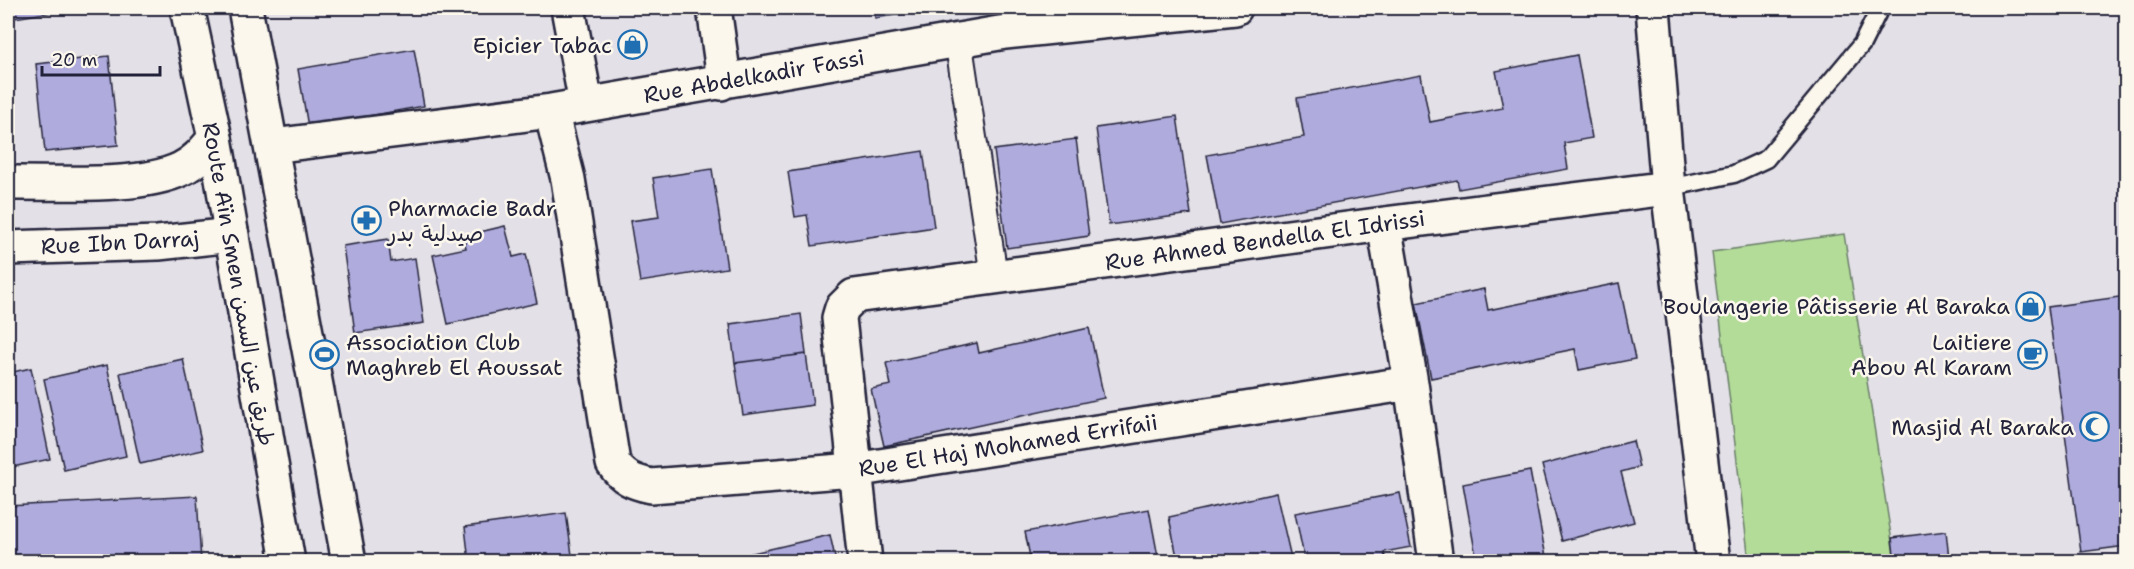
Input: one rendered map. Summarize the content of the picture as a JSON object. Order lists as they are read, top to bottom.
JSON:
{
  "streets": {
    "street": [
      "Rue Abdelkadir Fassi",
      "Rue Ahmed Bendella El Idrissi",
      "Rue Ibn Darraj",
      "Route Aïn Smen طريق عين السمن",
      "Rue El Haj Mohamed Errifaii"
    ]
  },
  "crossings": [
    ["Rue Abdelkadir Fassi", "Rue El Haj Mohamed Errifaii"],
    ["Rue Ahmed Bendella El Idrissi", "Rue El Haj Mohamed Errifaii"],
    ["Rue Ibn Darraj", "Route Aïn Smen طريق عين السمن"]
  ],
  "places": {
    "shop": ["Epicier Tabac", "Boulangerie Pâtisserie Al Baraka"],
    "pharmacy": ["Pharmacie Badr صيدلية بدر"],
    "sports": ["Association Club Maghreb El Aoussat"],
    "cafe": ["Laitiere Abou Al Karam"],
    "mosque": ["Masjid Al Baraka"]
  },
  "scale_bar": "20 m"
}
